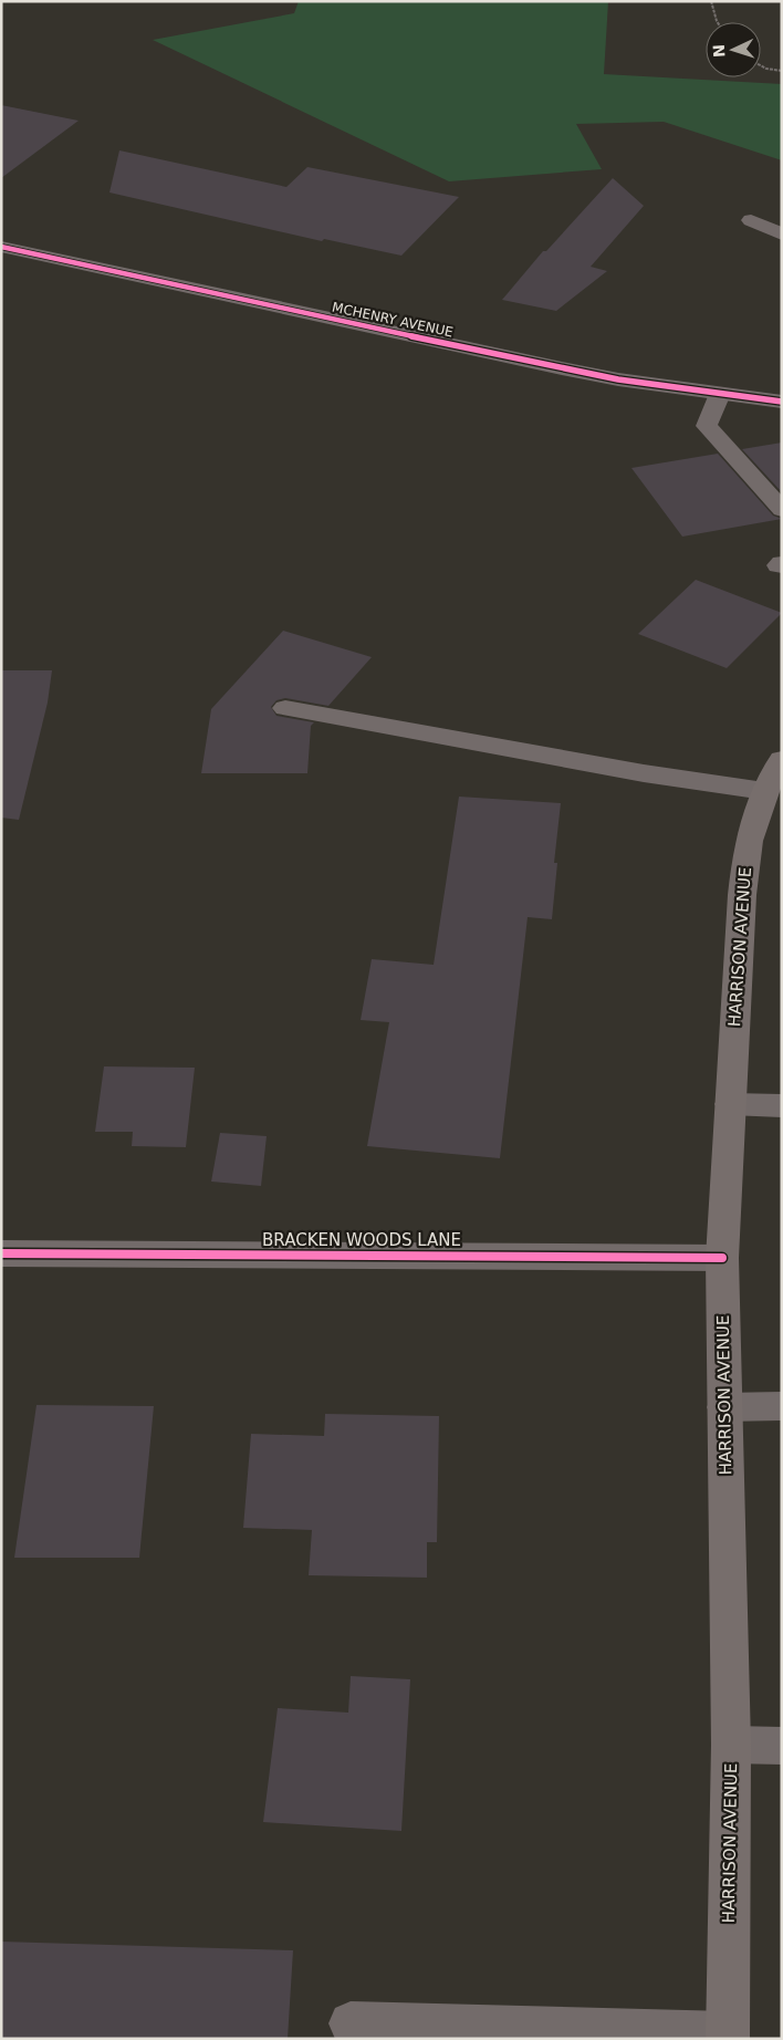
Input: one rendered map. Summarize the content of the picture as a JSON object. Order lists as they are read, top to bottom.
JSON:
{
  "streets": {
    "main road": ["HARRISON AVENUE"],
    "street": ["MCHENRY AVENUE", "BRACKEN WOODS LANE"]
  },
  "crossings": [
    ["HARRISON AVENUE", "BRACKEN WOODS LANE"]
  ],
  "north": "left"
}
